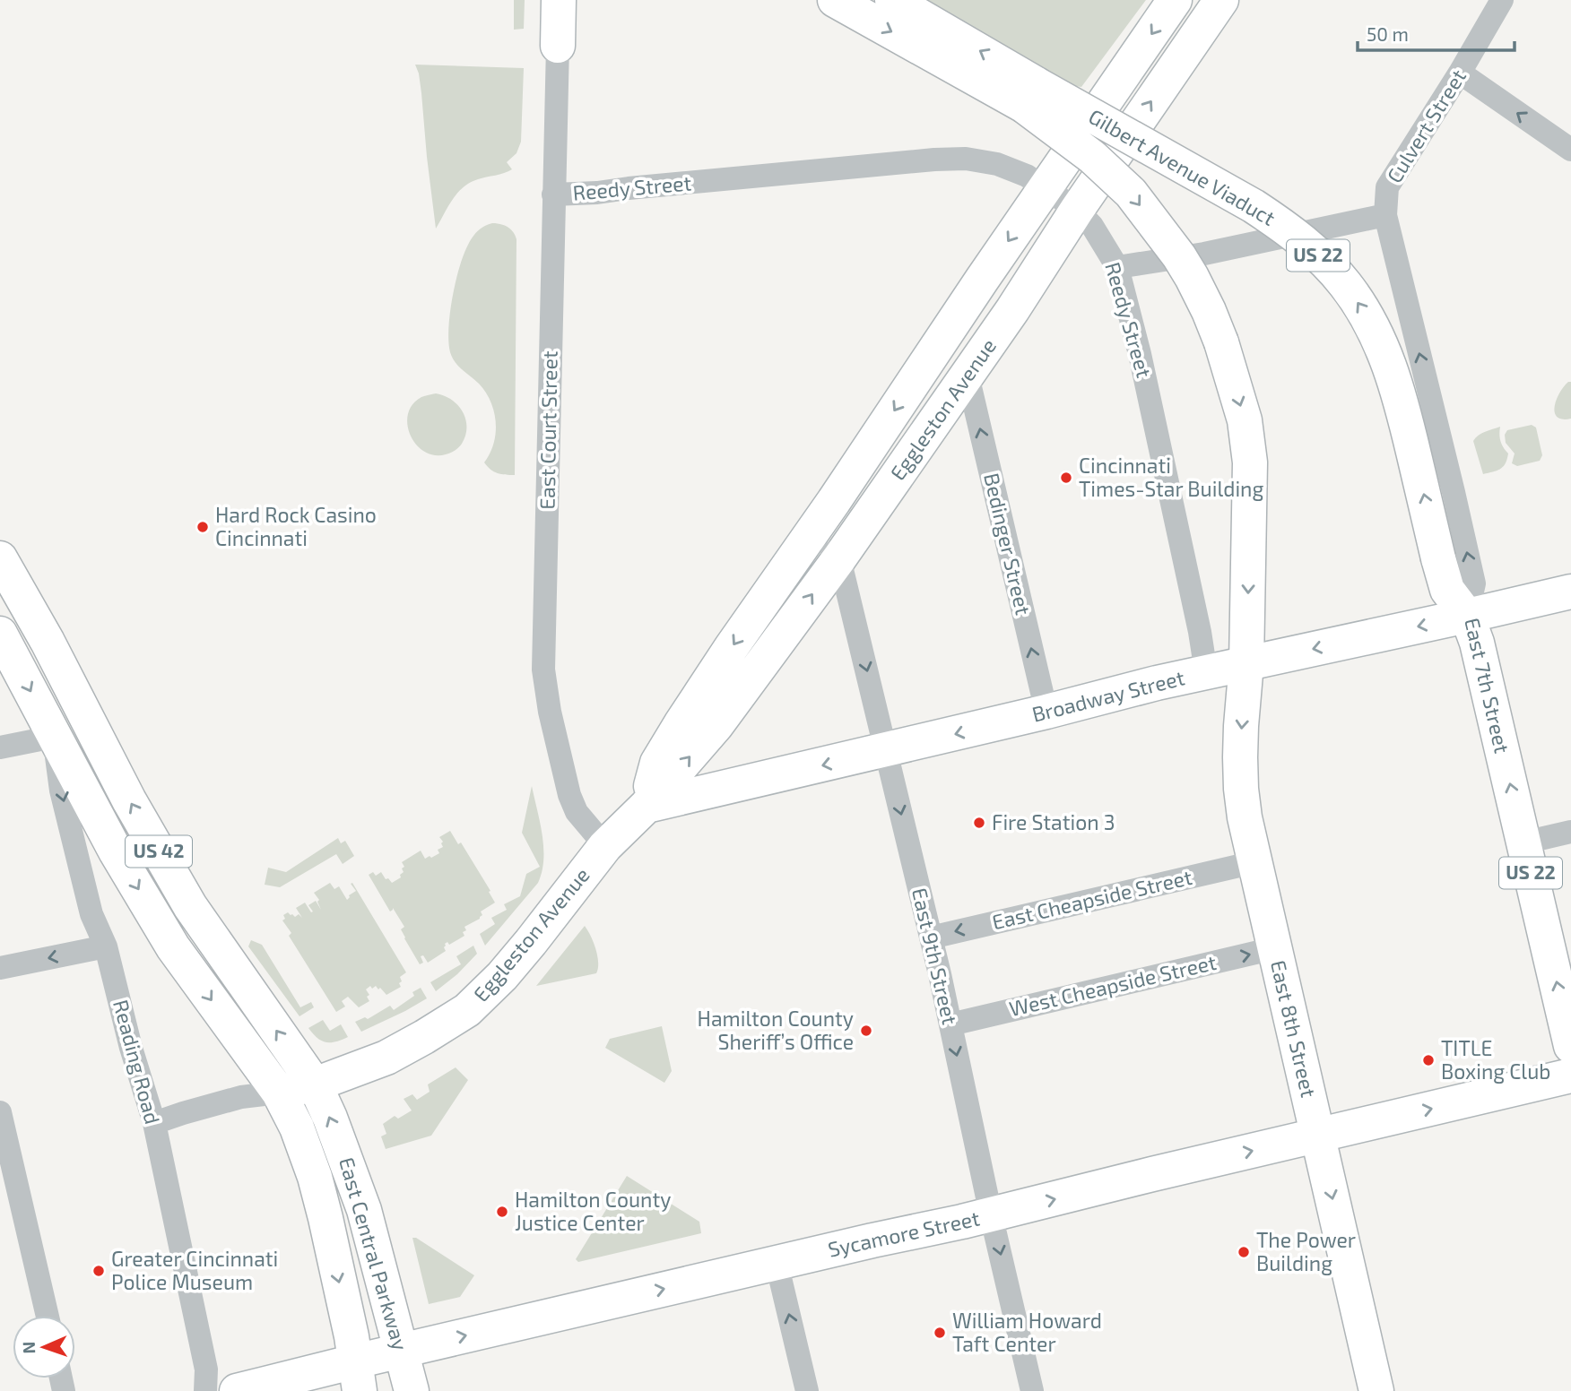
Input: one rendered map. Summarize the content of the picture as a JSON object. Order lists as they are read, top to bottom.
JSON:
{
  "streets": {
    "main road": [
      "Gilbert Avenue Viaduct",
      "US 22",
      "Eggleston Avenue",
      "East Court Street",
      "East 7th Street",
      "Broadway Street",
      "US 42",
      "East 8th Street",
      "Reading Road",
      "Sycamore Street",
      "East Central Parkway"
    ],
    "street": [
      "Culvert Street",
      "Reedy Street",
      "Bedinger Street",
      "East Cheapside Street",
      "East 9th Street",
      "West Cheapside Street"
    ]
  },
  "crossings": [
    ["Culvert Street", "East 7th Street"],
    ["Gilbert Avenue Viaduct", "East 7th Street"],
    ["Gilbert Avenue Viaduct", "Broadway Street"],
    ["Gilbert Avenue Viaduct", "East 8th Street"],
    ["Reedy Street", "Eggleston Avenue"],
    ["Reedy Street", "East Court Street"],
    ["Reedy Street", "Broadway Street"],
    ["Eggleston Avenue", "East Court Street"],
    ["Eggleston Avenue", "Bedinger Street"],
    ["Eggleston Avenue", "Broadway Street"],
    ["Eggleston Avenue", "US 42"],
    ["Eggleston Avenue", "East 9th Street"],
    ["Eggleston Avenue", "Reading Road"],
    ["Eggleston Avenue", "East Central Parkway"],
    ["Bedinger Street", "Broadway Street"],
    ["East 7th Street", "Broadway Street"],
    ["Broadway Street", "East 9th Street"],
    ["Broadway Street", "East 8th Street"],
    ["US 42", "East Central Parkway"],
    ["East Cheapside Street", "East 9th Street"],
    ["East Cheapside Street", "East 8th Street"],
    ["East 9th Street", "West Cheapside Street"],
    ["East 9th Street", "Sycamore Street"],
    ["West Cheapside Street", "East 8th Street"],
    ["East 8th Street", "Sycamore Street"],
    ["Reading Road", "East Central Parkway"],
    ["Sycamore Street", "East Central Parkway"]
  ],
  "one_way": [
    "Bedinger Street",
    "East 7th Street",
    "Broadway Street",
    "East Cheapside Street",
    "East 9th Street",
    "West Cheapside Street",
    "East 8th Street",
    "Sycamore Street"
  ],
  "places": [
    "Cincinnati Times-Star Building",
    "Hard Rock Casino Cincinnati",
    "Fire Station 3",
    "Hamilton County Sheriff’s Office",
    "TITLE Boxing Club",
    "Hamilton County Justice Center",
    "The Power Building",
    "Greater Cincinnati Police Museum",
    "William Howard Taft Center"
  ],
  "scale_bar": "50 m",
  "north": "left"
}
